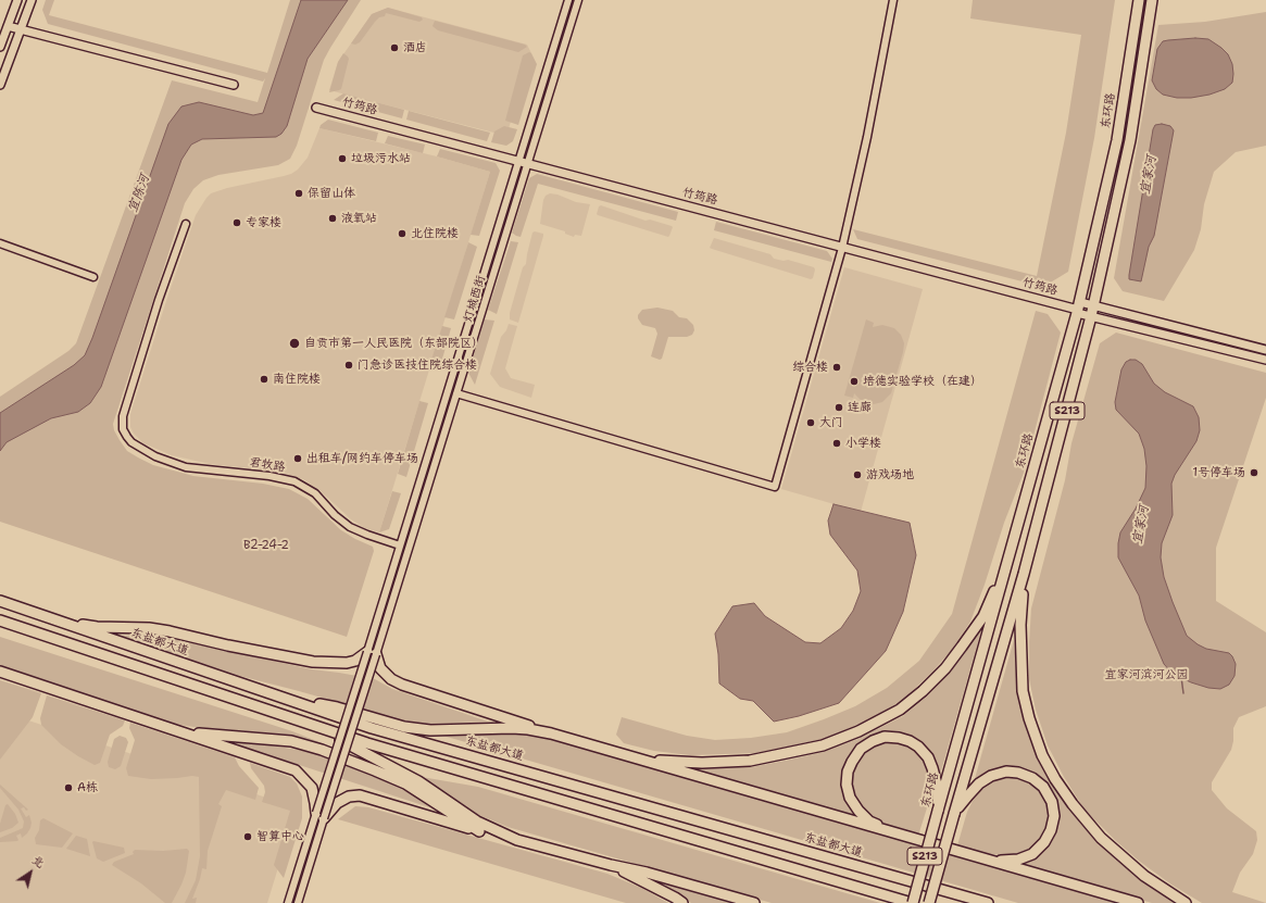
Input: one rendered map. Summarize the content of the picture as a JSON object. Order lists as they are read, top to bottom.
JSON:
{
  "streets": {
    "highway": ["东环路", "S213", "东盐都大道"],
    "main road": ["竹筠路"],
    "street": ["灯城西街", "君牧路"]
  },
  "crossings": [
    ["竹筠路", "东环路"],
    ["竹筠路", "灯城西街"],
    ["竹筠路", "S213"],
    ["灯城西街", "君牧路"]
  ],
  "water": ["宜家河", "宜陈河"],
  "parks": ["B2-24-2", "宜家河滨河公园"],
  "places": [
    "酒店",
    "垃圾污水站",
    "保留山体",
    "液氧站",
    "专家楼",
    "北住院楼",
    "自贡市第一人民医院（东部院区）",
    "门急诊医技住院综合楼",
    "综合楼",
    "南住院楼",
    "培德实验学校（在建）",
    "连廊",
    "大门",
    "小学楼",
    "出租车/网约车停车场",
    "1号停车场",
    "游戏场地",
    "A栋",
    "智算中心"
  ],
  "north": "top right"
}
